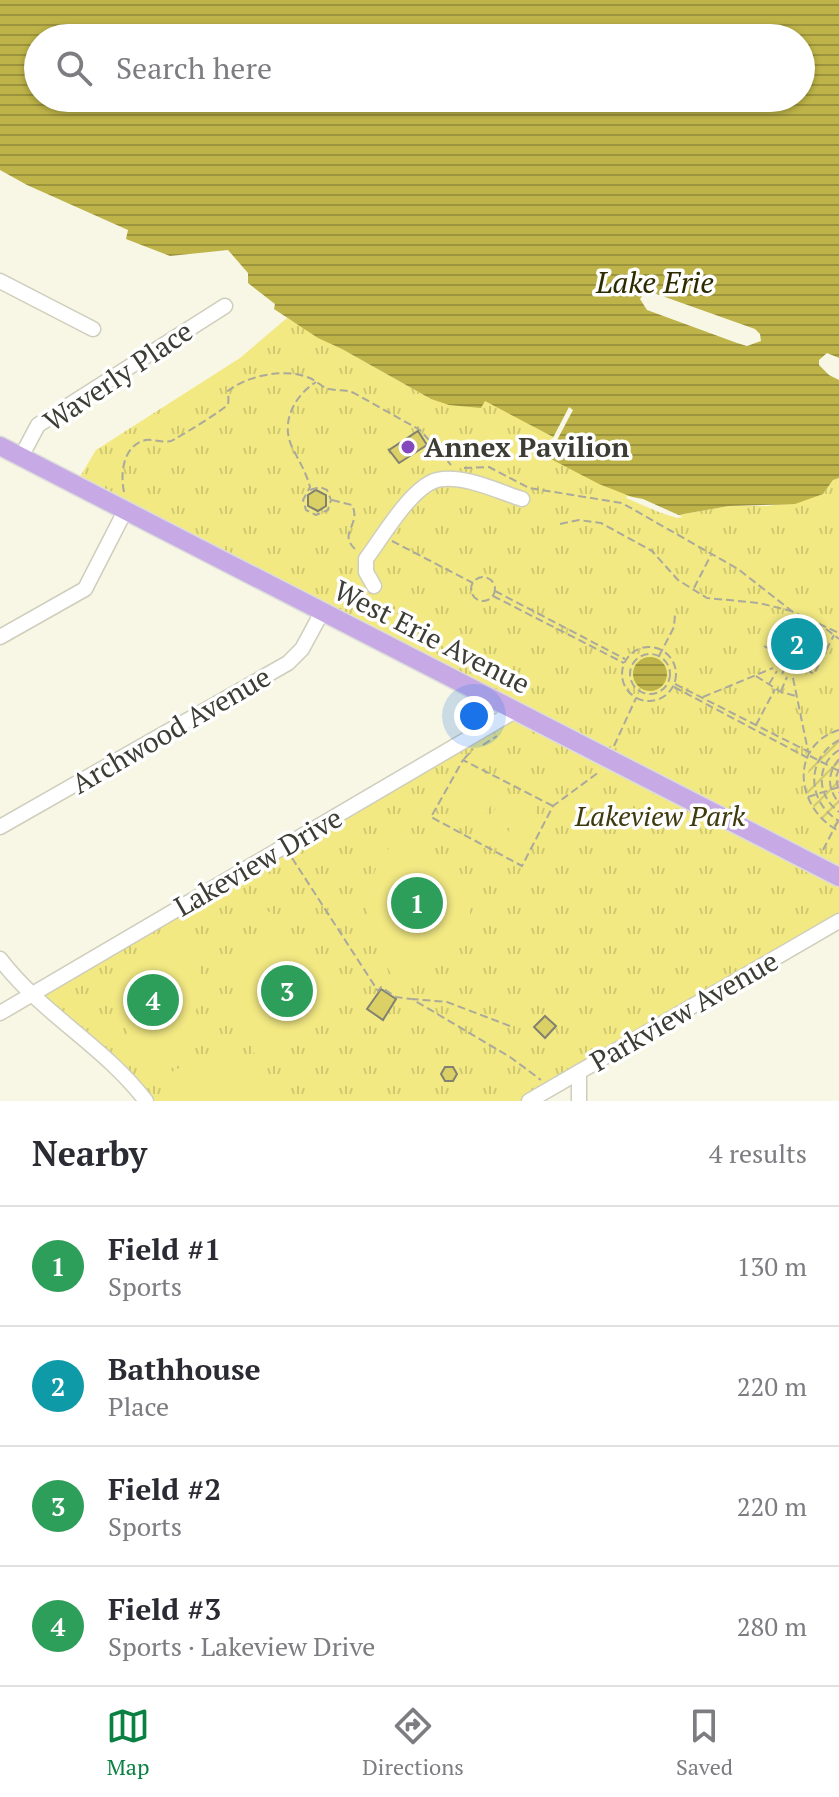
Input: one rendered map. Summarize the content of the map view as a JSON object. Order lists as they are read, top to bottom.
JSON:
{
  "streets": {
    "main road": ["West Erie Avenue"],
    "street": [
      "Waverly Place",
      "Archwood Avenue",
      "Lakeview Drive",
      "Parkview Avenue"
    ]
  },
  "crossings": [
    ["Waverly Place", "West Erie Avenue"],
    ["West Erie Avenue", "Archwood Avenue"],
    ["West Erie Avenue", "Lakeview Drive"]
  ],
  "water": ["Lake Erie"],
  "parks": ["Lakeview Park"],
  "places": ["Annex Pavilion"],
  "page": {
    "search": "Search here",
    "pins": [
      "2",
      "1",
      "3",
      "4"
    ],
    "heading": ["Nearby", "4 results"],
    "list": [
      {
        "mark": "1",
        "name": "Field #1",
        "note": "Sports",
        "value": "130 m"
      },
      {
        "mark": "2",
        "name": "Bathhouse",
        "note": "Place",
        "value": "220 m"
      },
      {
        "mark": "3",
        "name": "Field #2",
        "note": "Sports",
        "value": "220 m"
      },
      {
        "mark": "4",
        "name": "Field #3",
        "note": "Sports · Lakeview Drive",
        "value": "280 m"
      }
    ],
    "nav": ["Map", "Directions", "Saved"]
  }
}
